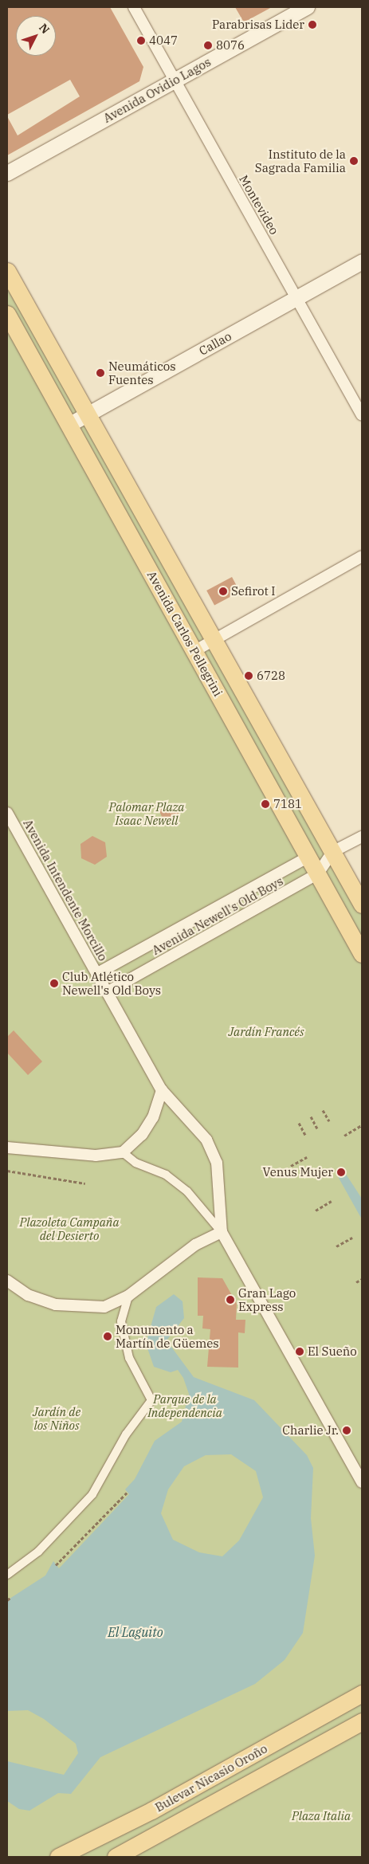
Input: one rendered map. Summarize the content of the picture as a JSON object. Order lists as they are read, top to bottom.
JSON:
{
  "streets": {
    "main road": [
      "Avenida Ovidio Lagos",
      "Callao",
      "Avenida Carlos Pellegrini",
      "Bulevar Nicasio Oroño"
    ],
    "street": ["Montevideo", "Avenida Intendente Morcillo", "Avenida Newell's Old Boys"]
  },
  "crossings": [
    ["Avenida Ovidio Lagos", "Montevideo"],
    ["Montevideo", "Callao"],
    ["Callao", "Avenida Carlos Pellegrini"],
    ["Avenida Carlos Pellegrini", "Avenida Newell's Old Boys"],
    ["Avenida Intendente Morcillo", "Avenida Newell's Old Boys"]
  ],
  "water": ["El Laguito"],
  "parks": [
    "Palomar Plaza Isaac Newell",
    "Jardín Francés",
    "Plazoleta Campaña del Desierto",
    "Parque de la Independencia",
    "Jardín de los Niños",
    "Plaza Italia"
  ],
  "places": [
    "Parabrisas Lider",
    "4047",
    "8076",
    "Instituto de la Sagrada Familia",
    "Neumáticos Fuentes",
    "Sefirot I",
    "6728",
    "7181",
    "Club Atlético Newell's Old Boys",
    "Venus Mujer",
    "Gran Lago Express",
    "Monumento a Martín de Güemes",
    "El Sueño",
    "Charlie Jr."
  ],
  "north": "top right"
}
